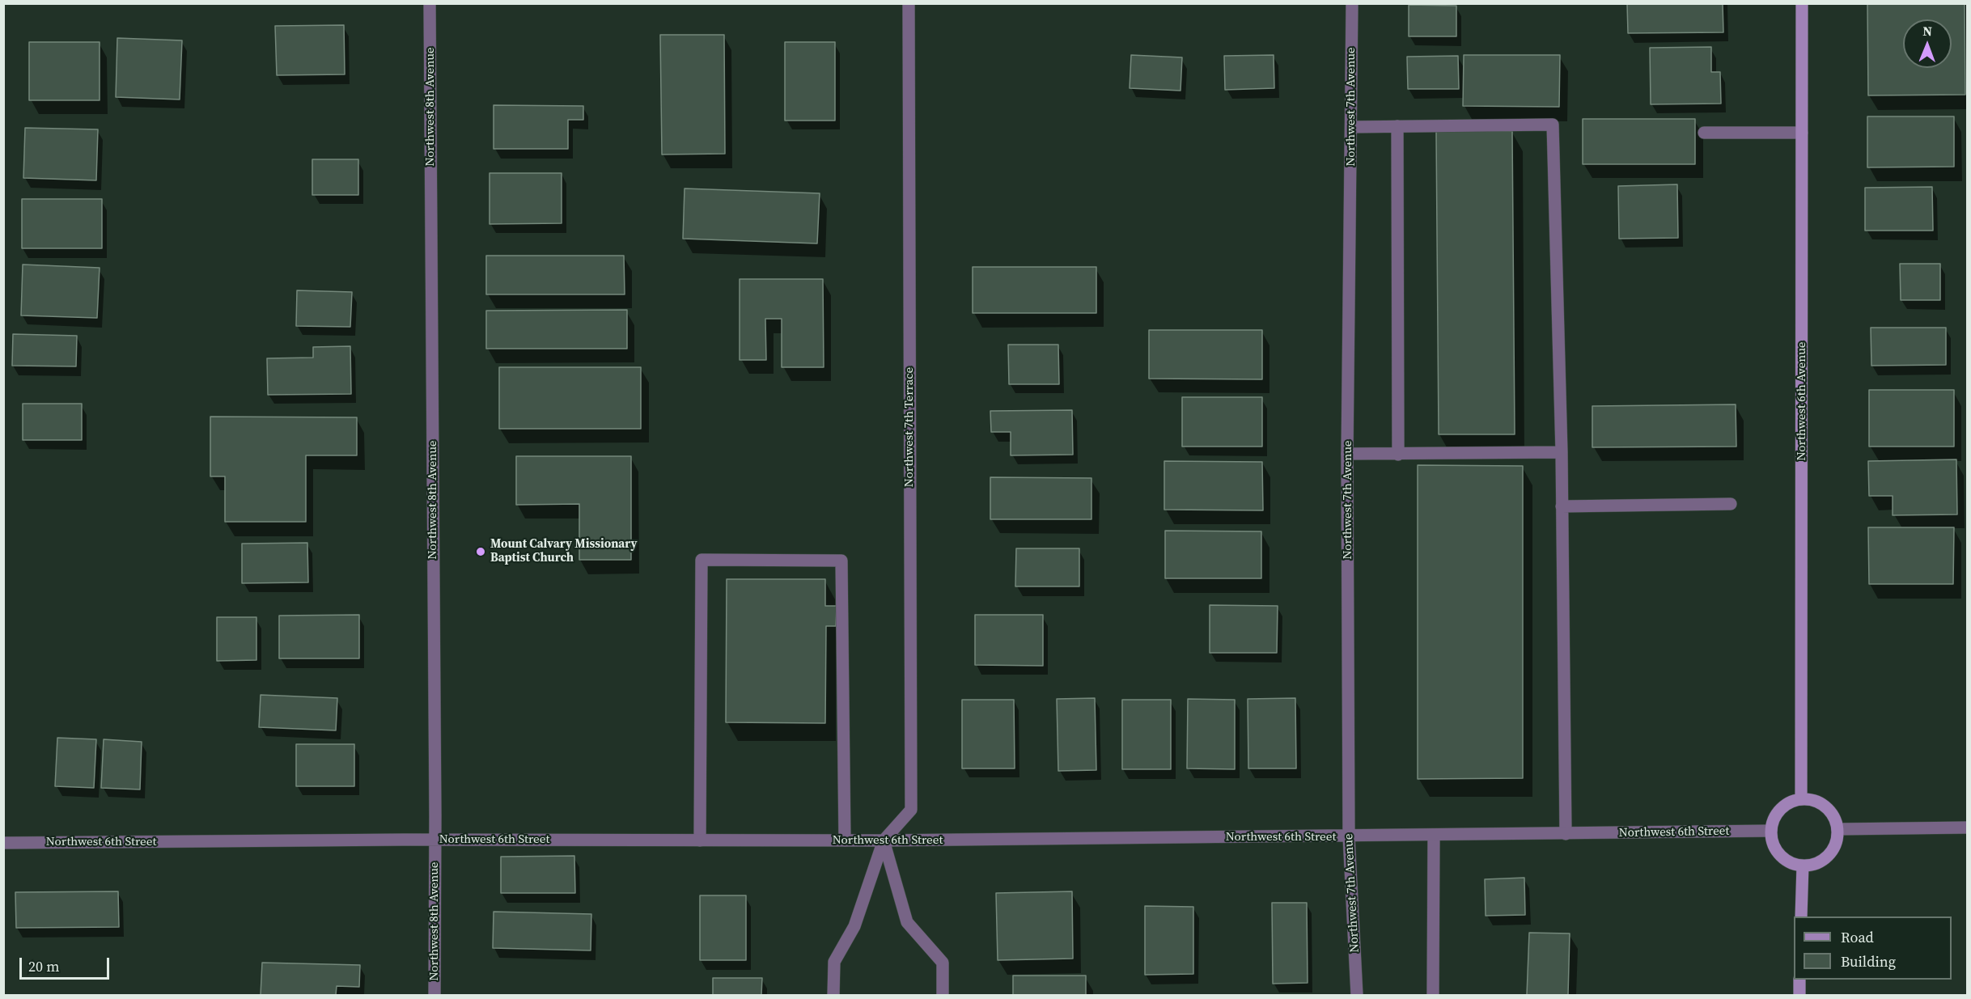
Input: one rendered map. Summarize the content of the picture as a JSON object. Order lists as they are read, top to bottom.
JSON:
{
  "streets": {
    "street": [
      "Northwest 8th Avenue",
      "Northwest 7th Avenue",
      "Northwest 6th Avenue",
      "Northwest 7th Terrace",
      "Northwest 6th Street"
    ]
  },
  "crossings": [
    ["Northwest 8th Avenue", "Northwest 6th Street"],
    ["Northwest 7th Avenue", "Northwest 6th Street"],
    ["Northwest 6th Avenue", "Northwest 6th Street"],
    ["Northwest 7th Terrace", "Northwest 6th Street"]
  ],
  "places": ["Mount Calvary Missionary Baptist Church"],
  "legend": ["Road", "Building"],
  "scale_bar": "20 m",
  "north": "top"
}
